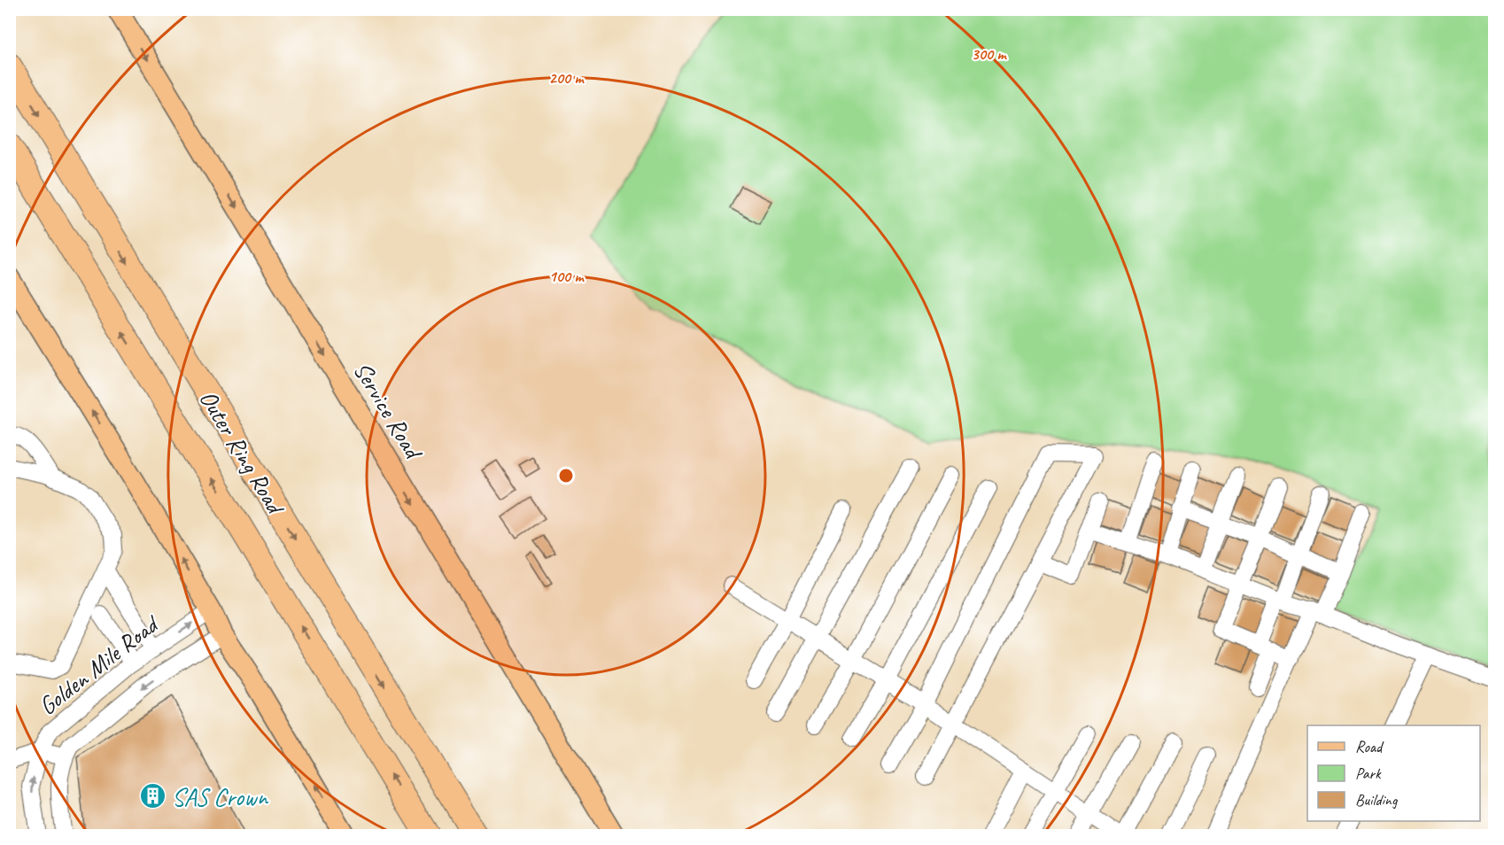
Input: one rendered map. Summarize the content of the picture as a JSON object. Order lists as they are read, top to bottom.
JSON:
{
  "streets": {
    "highway": ["Outer Ring Road"],
    "main road": ["Service Road"],
    "street": ["Golden Mile Road"]
  },
  "one_way": ["Service Road"],
  "places": {
    "building": ["SAS Crown"]
  },
  "legend": ["Road", "Park", "Building"],
  "rings": ["300 m", "200 m", "100 m"]
}
